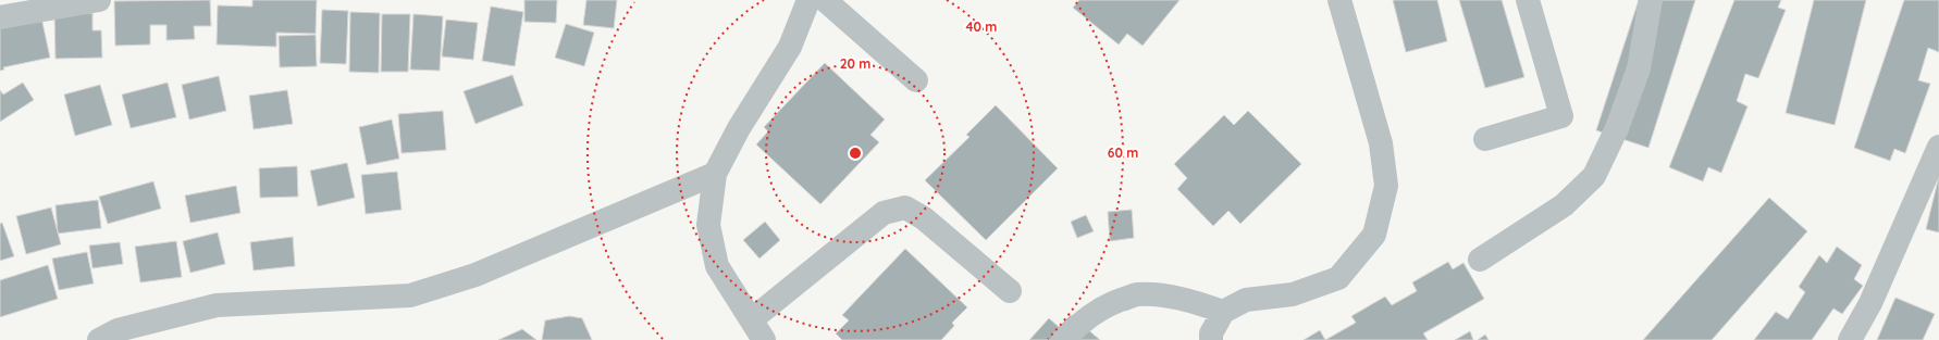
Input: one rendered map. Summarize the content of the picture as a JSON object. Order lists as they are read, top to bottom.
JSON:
{
  "rings": ["40 m", "20 m", "60 m"]
}
